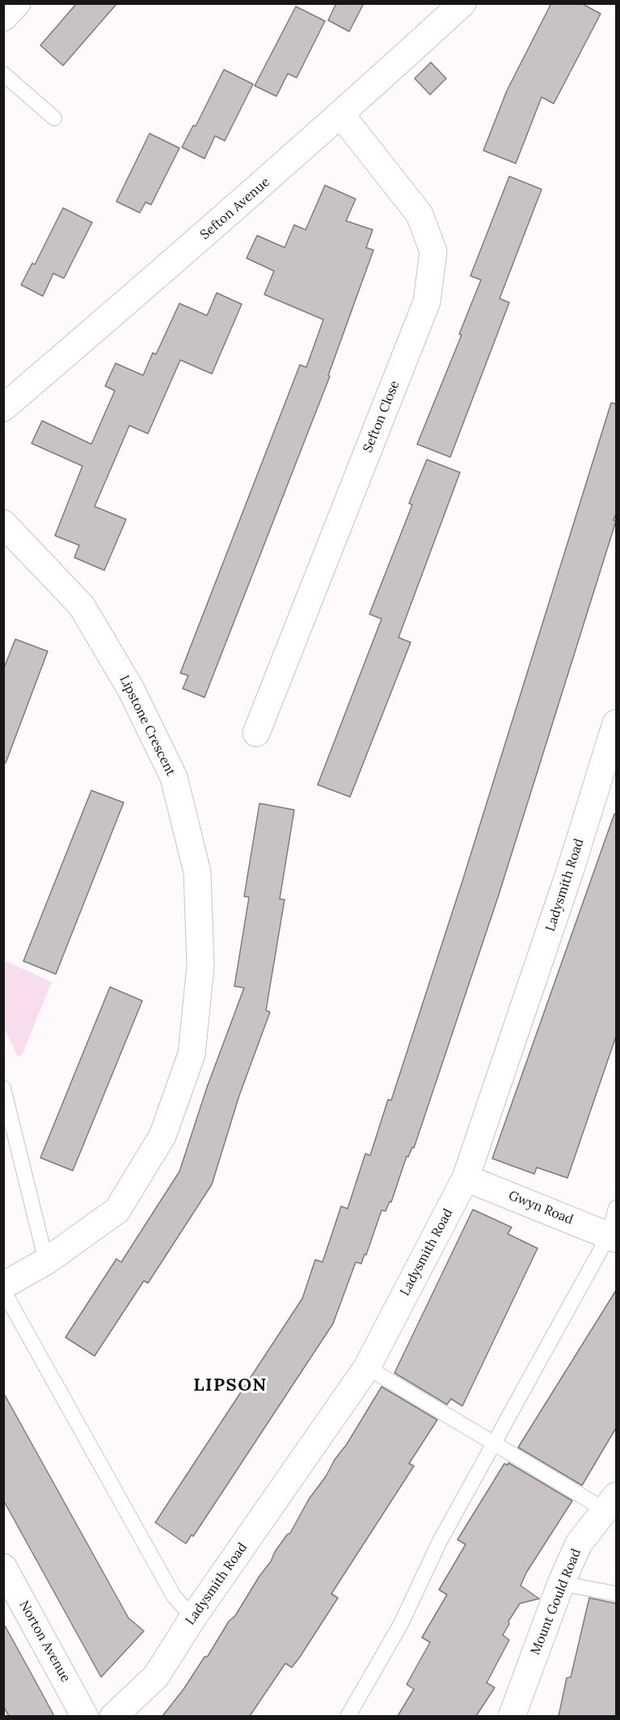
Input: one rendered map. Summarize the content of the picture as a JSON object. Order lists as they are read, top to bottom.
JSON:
{
  "streets": {
    "street": [
      "Sefton Avenue",
      "Sefton Close",
      "Lipstone Crescent",
      "Ladysmith Road",
      "Gwyn Road",
      "Mount Gould Road",
      "Norton Avenue"
    ]
  },
  "crossings": [
    ["Sefton Avenue", "Sefton Close"],
    ["Ladysmith Road", "Gwyn Road"]
  ],
  "districts": ["LIPSON"]
}
